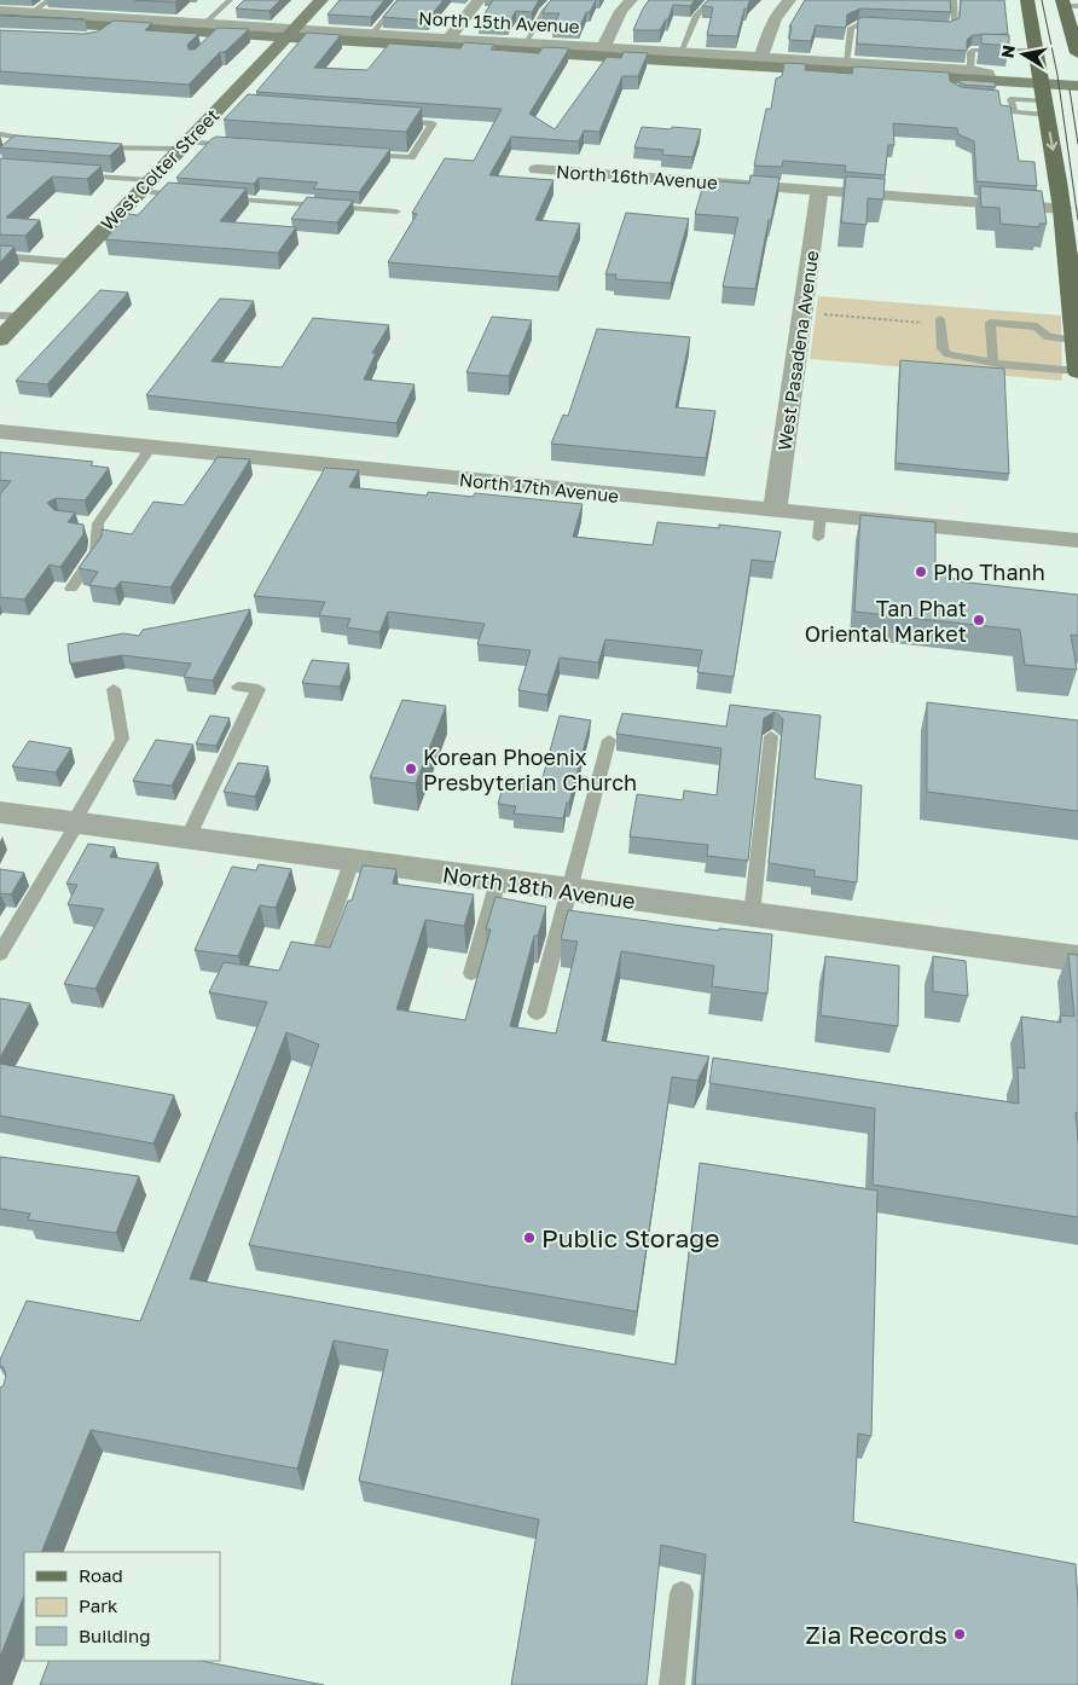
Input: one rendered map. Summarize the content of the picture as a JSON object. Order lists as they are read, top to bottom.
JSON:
{
  "streets": {
    "street": [
      "North 15th Avenue",
      "West Colter Street",
      "North 16th Avenue",
      "West Pasadena Avenue",
      "North 17th Avenue",
      "North 18th Avenue"
    ]
  },
  "crossings": [
    ["North 15th Avenue", "West Colter Street"],
    ["North 16th Avenue", "West Pasadena Avenue"],
    ["West Pasadena Avenue", "North 17th Avenue"]
  ],
  "places": [
    "Pho Thanh",
    "Tan Phat Oriental Market",
    "Korean Phoenix Presbyterian Church",
    "Public Storage",
    "Zia Records"
  ],
  "legend": ["Road", "Park", "Building"],
  "north": "left"
}
